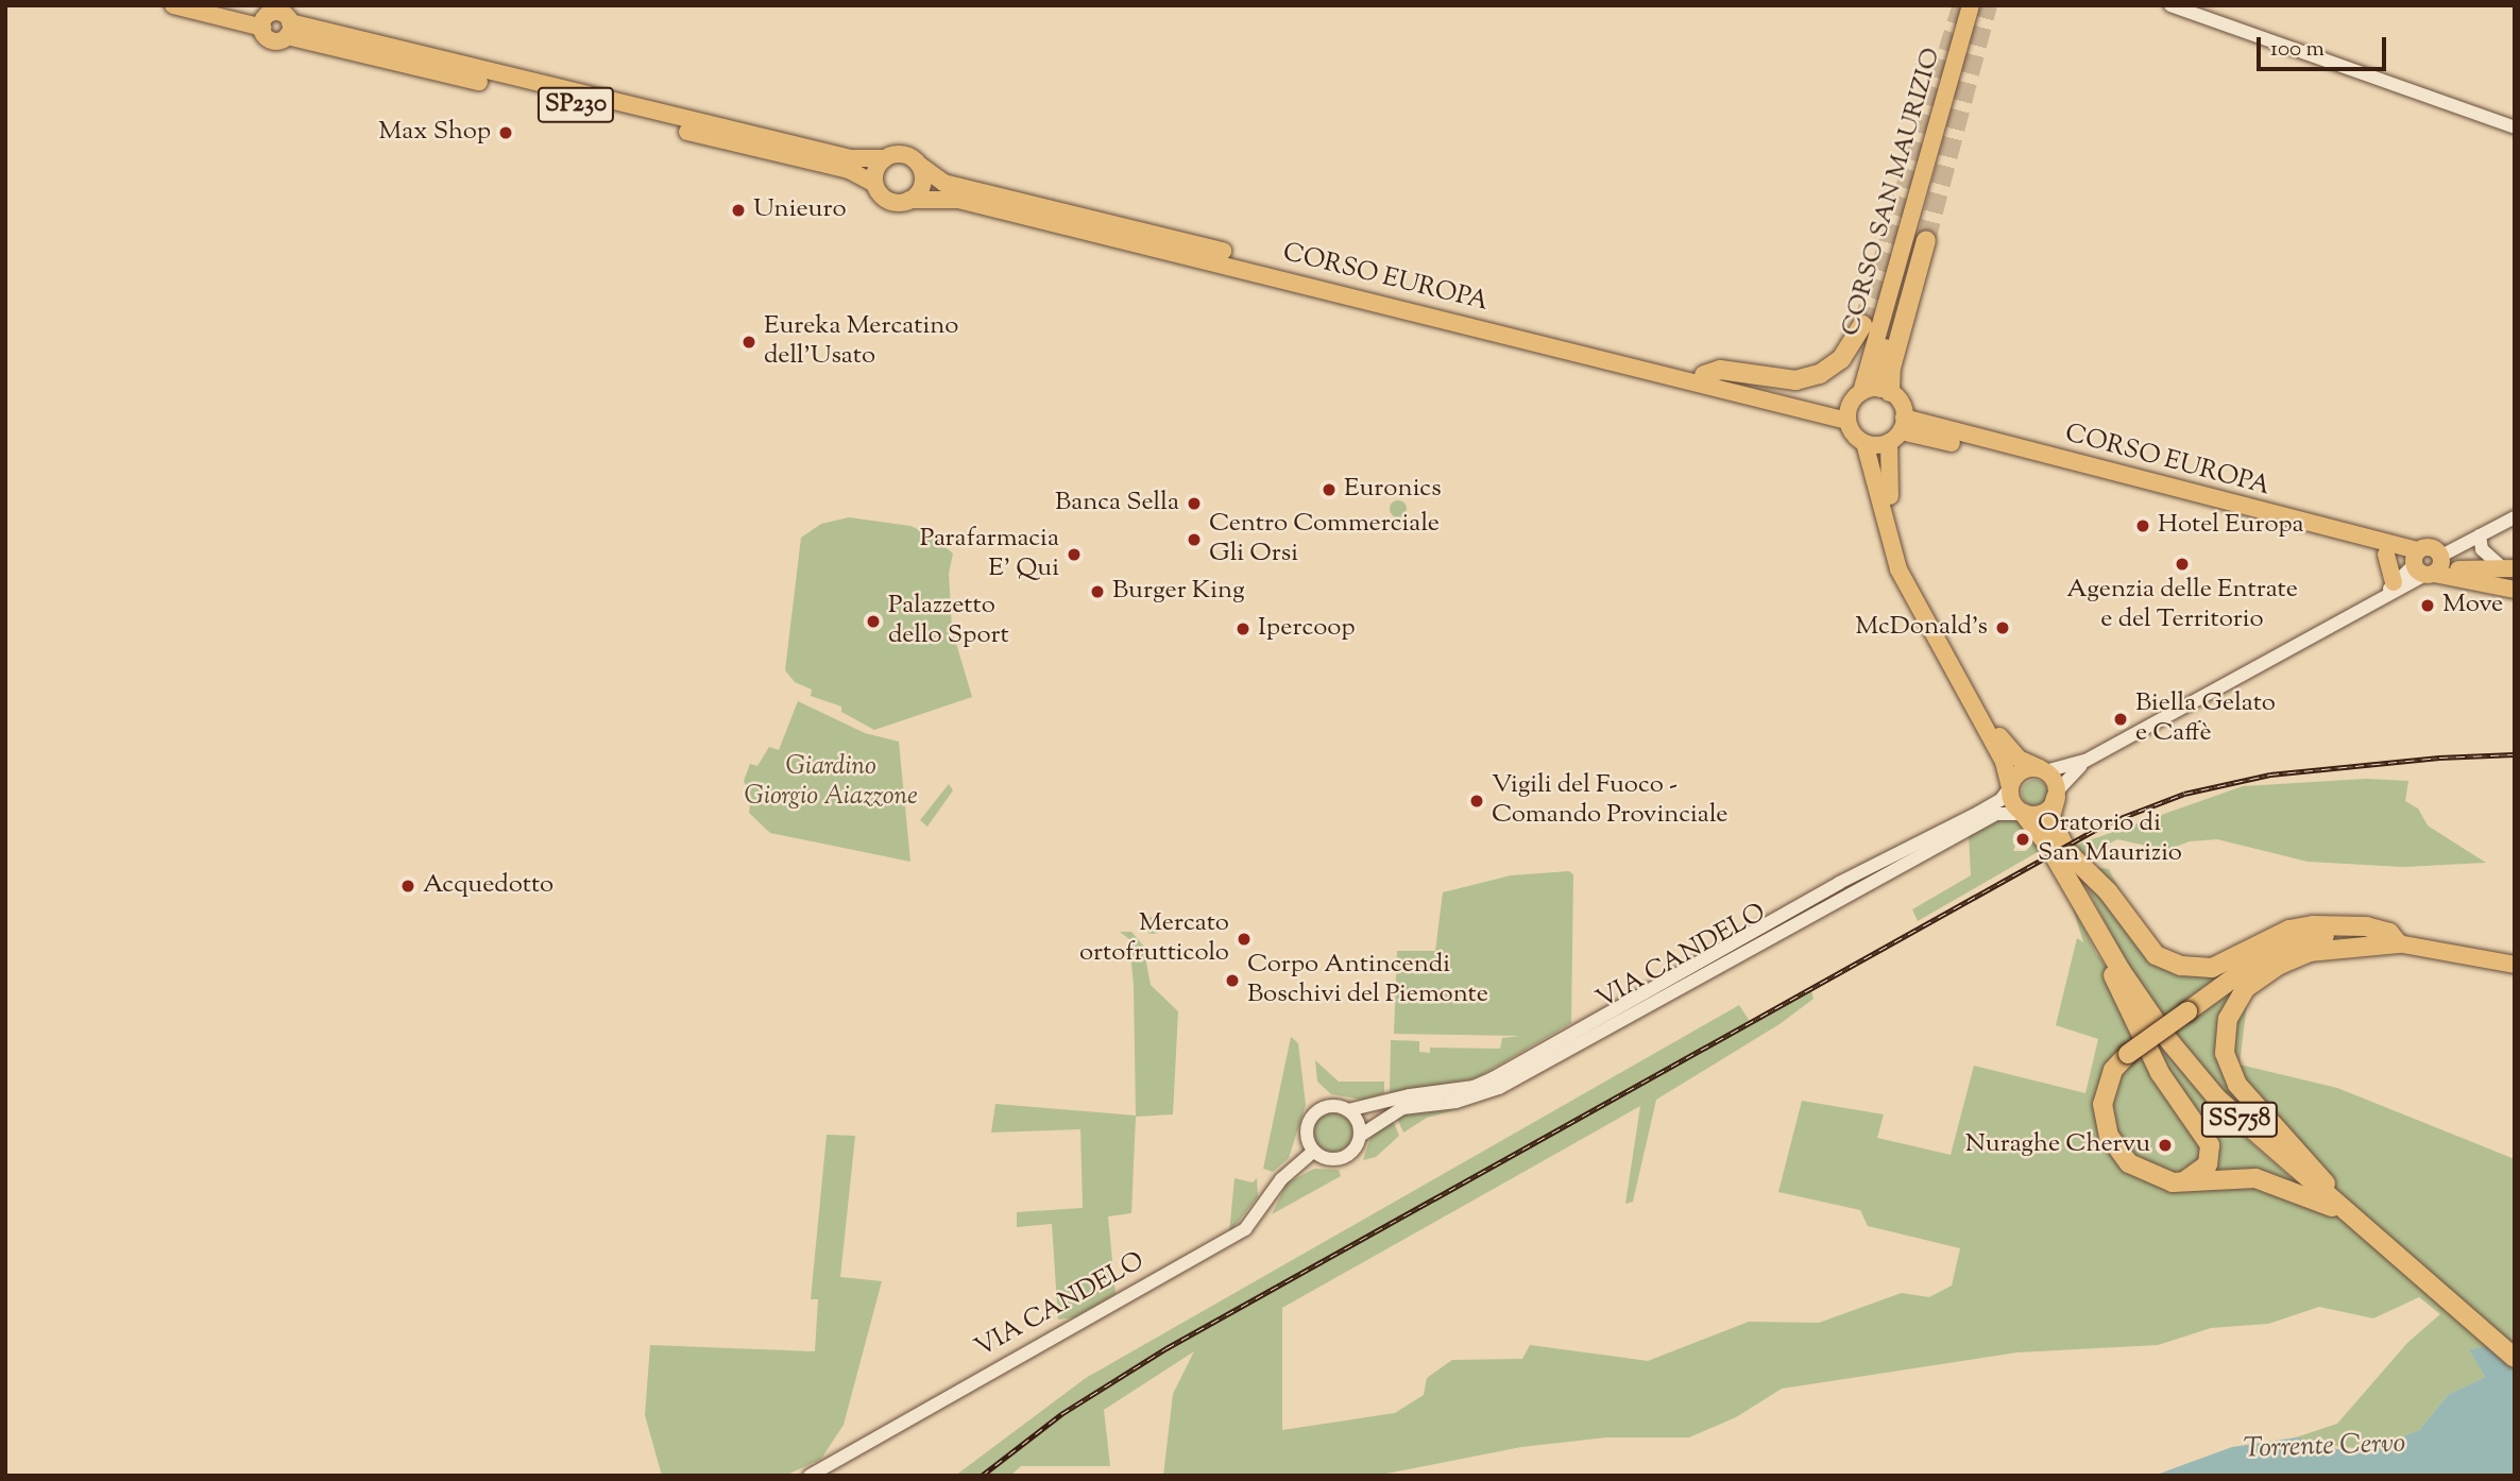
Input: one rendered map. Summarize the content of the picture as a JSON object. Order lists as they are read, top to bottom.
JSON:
{
  "streets": {
    "highway": ["SS758"],
    "main road": ["SP230", "CORSO SAN MAURIZIO", "CORSO EUROPA"],
    "street": ["VIA CANDELO"]
  },
  "crossings": [
    ["SP230", "CORSO EUROPA"],
    ["CORSO SAN MAURIZIO", "CORSO EUROPA"],
    ["VIA CANDELO", "SS758"]
  ],
  "water": ["Torrente Cervo"],
  "parks": ["Giardino Giorgio Aiazzone"],
  "places": [
    "Max Shop",
    "Unieuro",
    "Eureka Mercatino dell'Usato",
    "Euronics",
    "Banca Sella",
    "Hotel Europa",
    "Centro Commerciale Gli Orsi",
    "Parafarmacia E' Qui",
    "Agenzia delle Entrate e del Territorio",
    "Burger King",
    "Move",
    "Palazzetto dello Sport",
    "McDonald's",
    "Ipercoop",
    "Biella Gelato e Caffè",
    "Vigili del Fuoco - Comando Provinciale",
    "Oratorio di San Maurizio",
    "Acquedotto",
    "Mercato ortofrutticolo",
    "Corpo Antincendi Boschivi del Piemonte",
    "Nuraghe Chervu"
  ],
  "scale_bar": "100 m"
}
